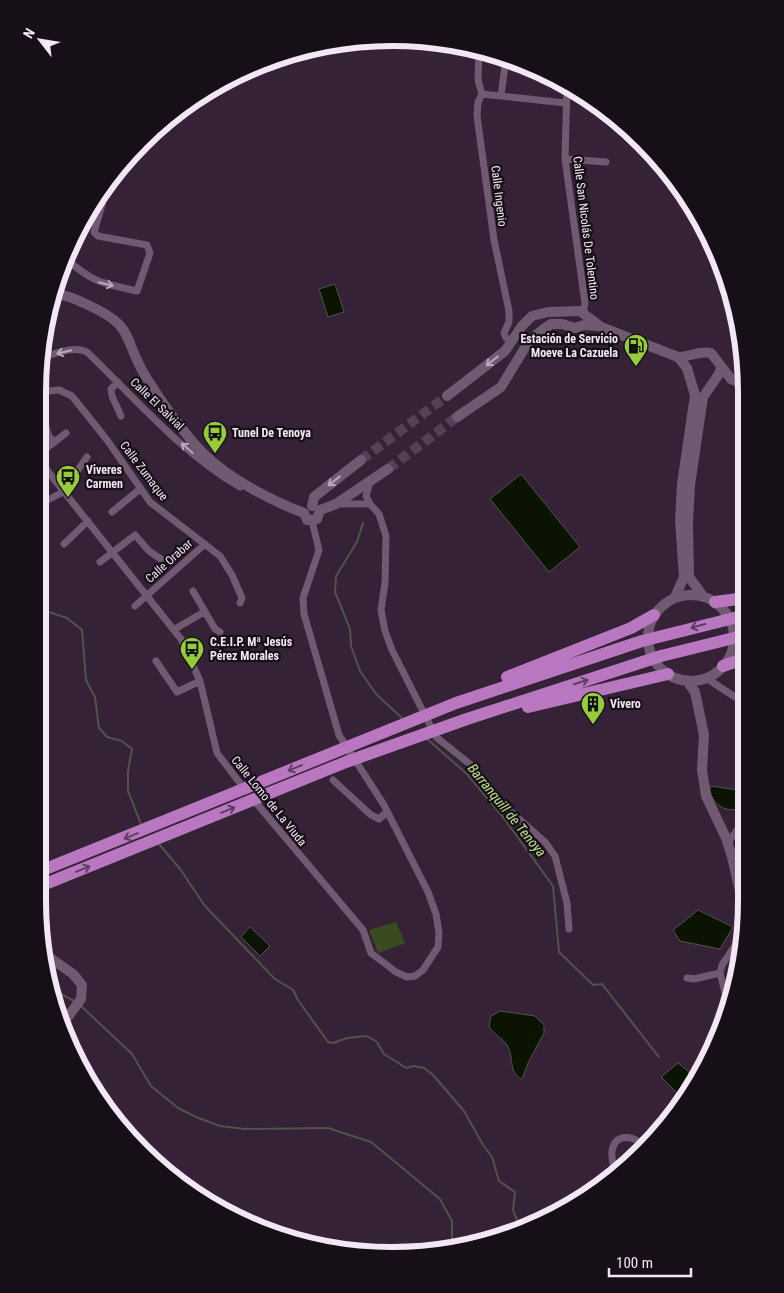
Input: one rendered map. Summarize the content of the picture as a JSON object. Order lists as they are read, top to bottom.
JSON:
{
  "streets": {
    "street": [
      "Calle Ingenio",
      "Calle San Nicolás De Tolentino",
      "Calle El Salvial",
      "Calle Zumaque",
      "Calle Orabar",
      "Calle Lomo de La Viuda"
    ]
  },
  "crossings": [
    ["Calle Zumaque", "Calle Orabar"],
    ["Calle Orabar", "Calle Lomo de La Viuda"]
  ],
  "one_way": ["Calle El Salvial"],
  "water": ["Barranquill de Tenoya"],
  "places": {
    "fuel station": ["Estación de Servicio Moeve La Cazuela"],
    "bus stop": ["Tunel De Tenoya", "Viveres Carmen", "C.E.I.P. Mª Jesús Pérez Morales"],
    "building": ["Vivero"]
  },
  "scale_bar": "100 m",
  "north": "top left"
}
